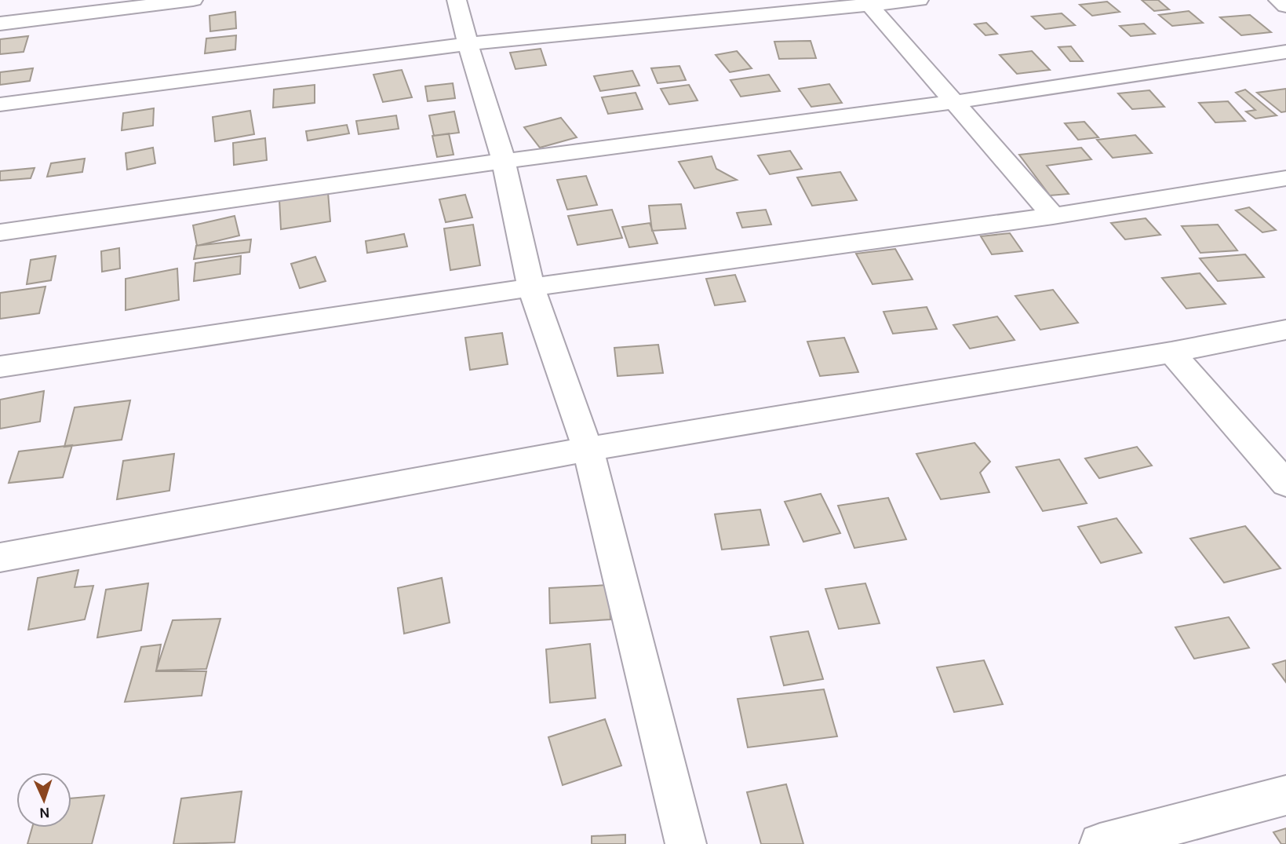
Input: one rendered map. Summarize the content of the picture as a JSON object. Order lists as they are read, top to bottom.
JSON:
{
  "north": "bottom"
}
